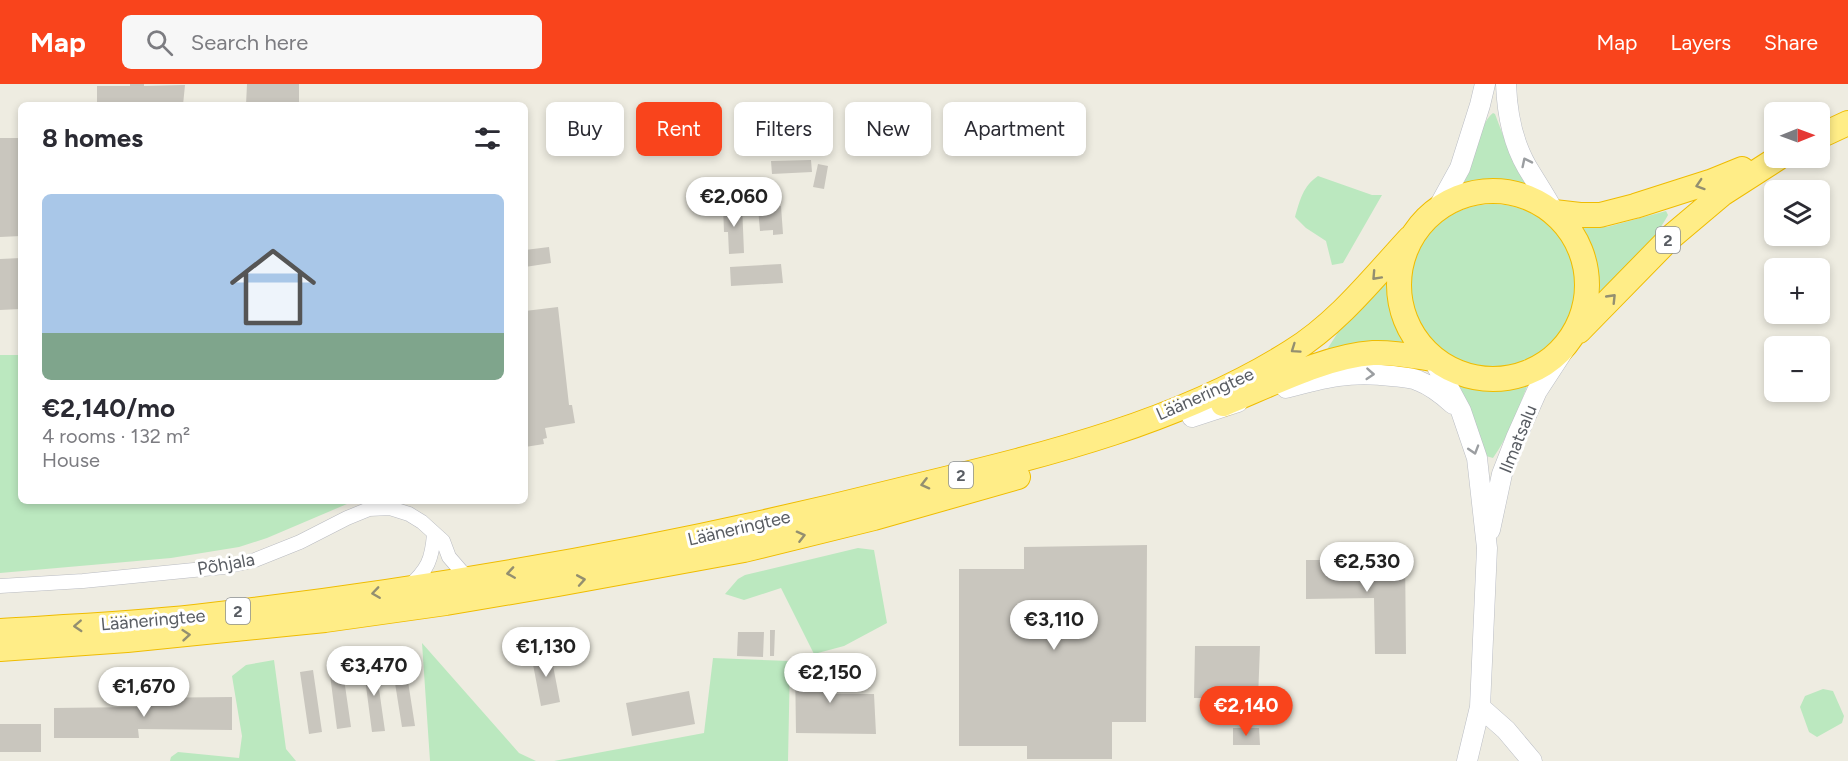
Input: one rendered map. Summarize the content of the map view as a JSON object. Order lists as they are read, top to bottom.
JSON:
{
  "streets": {
    "highway": ["2", "Lääneringtee"],
    "street": ["Ilmatsalu", "Põhjala"]
  },
  "crossings": [
    ["2", "Lääneringtee"],
    ["2", "Ilmatsalu"],
    ["Lääneringtee", "Ilmatsalu"],
    ["Lääneringtee", "Põhjala"]
  ],
  "north": "right",
  "page": {
    "header": "Map",
    "search": "Search here",
    "nav": ["Map", "Layers", "Share"],
    "map_buttons": ["+", "−"],
    "chip": [
      "Buy",
      "Rent",
      "Filters",
      "New",
      "Apartment"
    ],
    "heading": "8 homes",
    "list": [
      {
        "name": "€2,140/mo",
        "note": "4 rooms · 132 m² · House"
      }
    ],
    "price": [
      "€2,060",
      "€2,530",
      "€3,110",
      "€1,130",
      "€3,470",
      "€2,150",
      "€1,670",
      "€2,140"
    ]
  }
}
